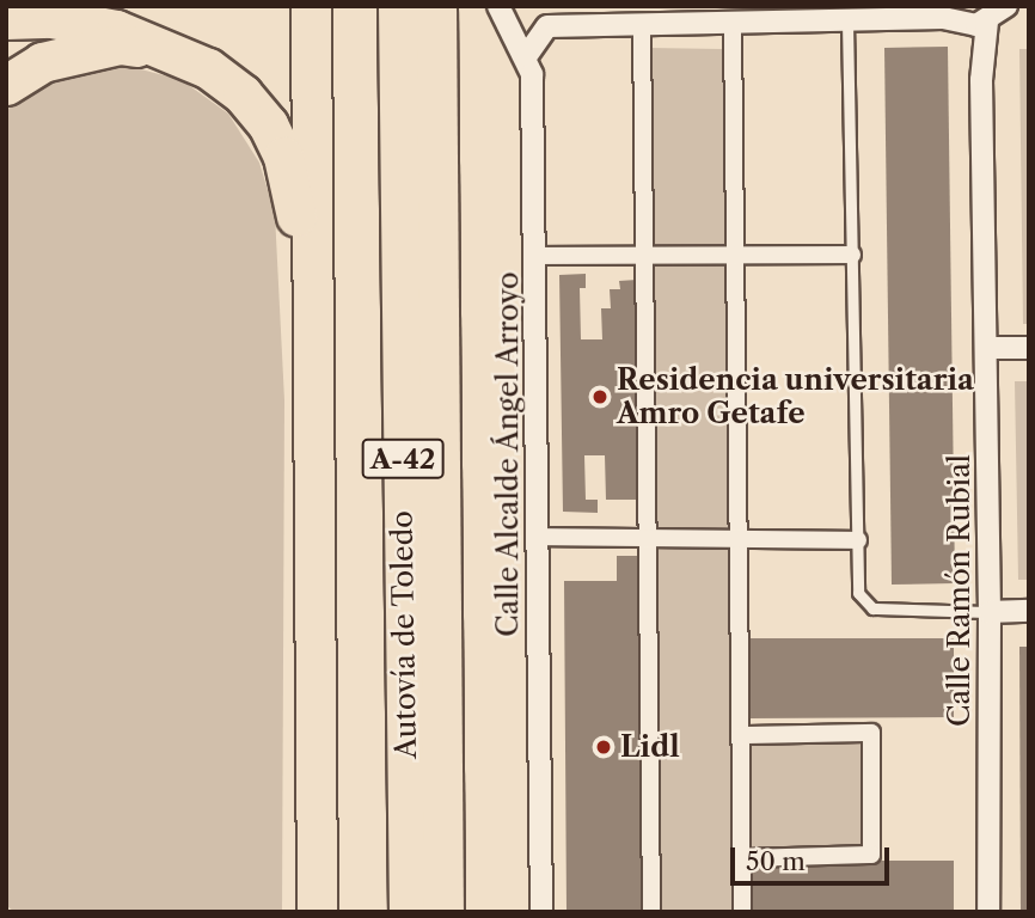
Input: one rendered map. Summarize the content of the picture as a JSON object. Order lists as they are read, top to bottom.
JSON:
{
  "streets": {
    "highway": ["A-42", "Autovía de Toledo"],
    "street": ["Calle Alcalde Ángel Arroyo", "Calle Ramón Rubial"]
  },
  "places": ["Residencia universitaria Amro Getafe", "Lidl"],
  "scale_bar": "50 m"
}
